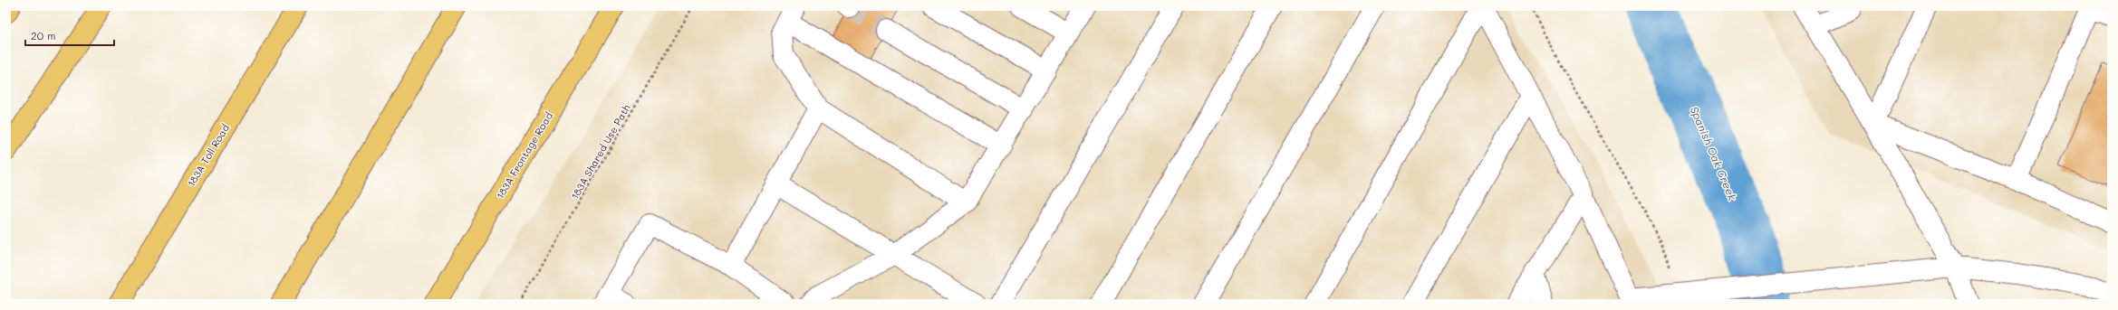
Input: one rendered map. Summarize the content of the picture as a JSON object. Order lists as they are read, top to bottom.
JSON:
{
  "streets": {
    "main road": ["183A Toll Road", "183A Frontage Road"],
    "path": ["183A Shared Use Path"]
  },
  "water": ["Spanish Oak Creek"],
  "scale_bar": "20 m"
}
